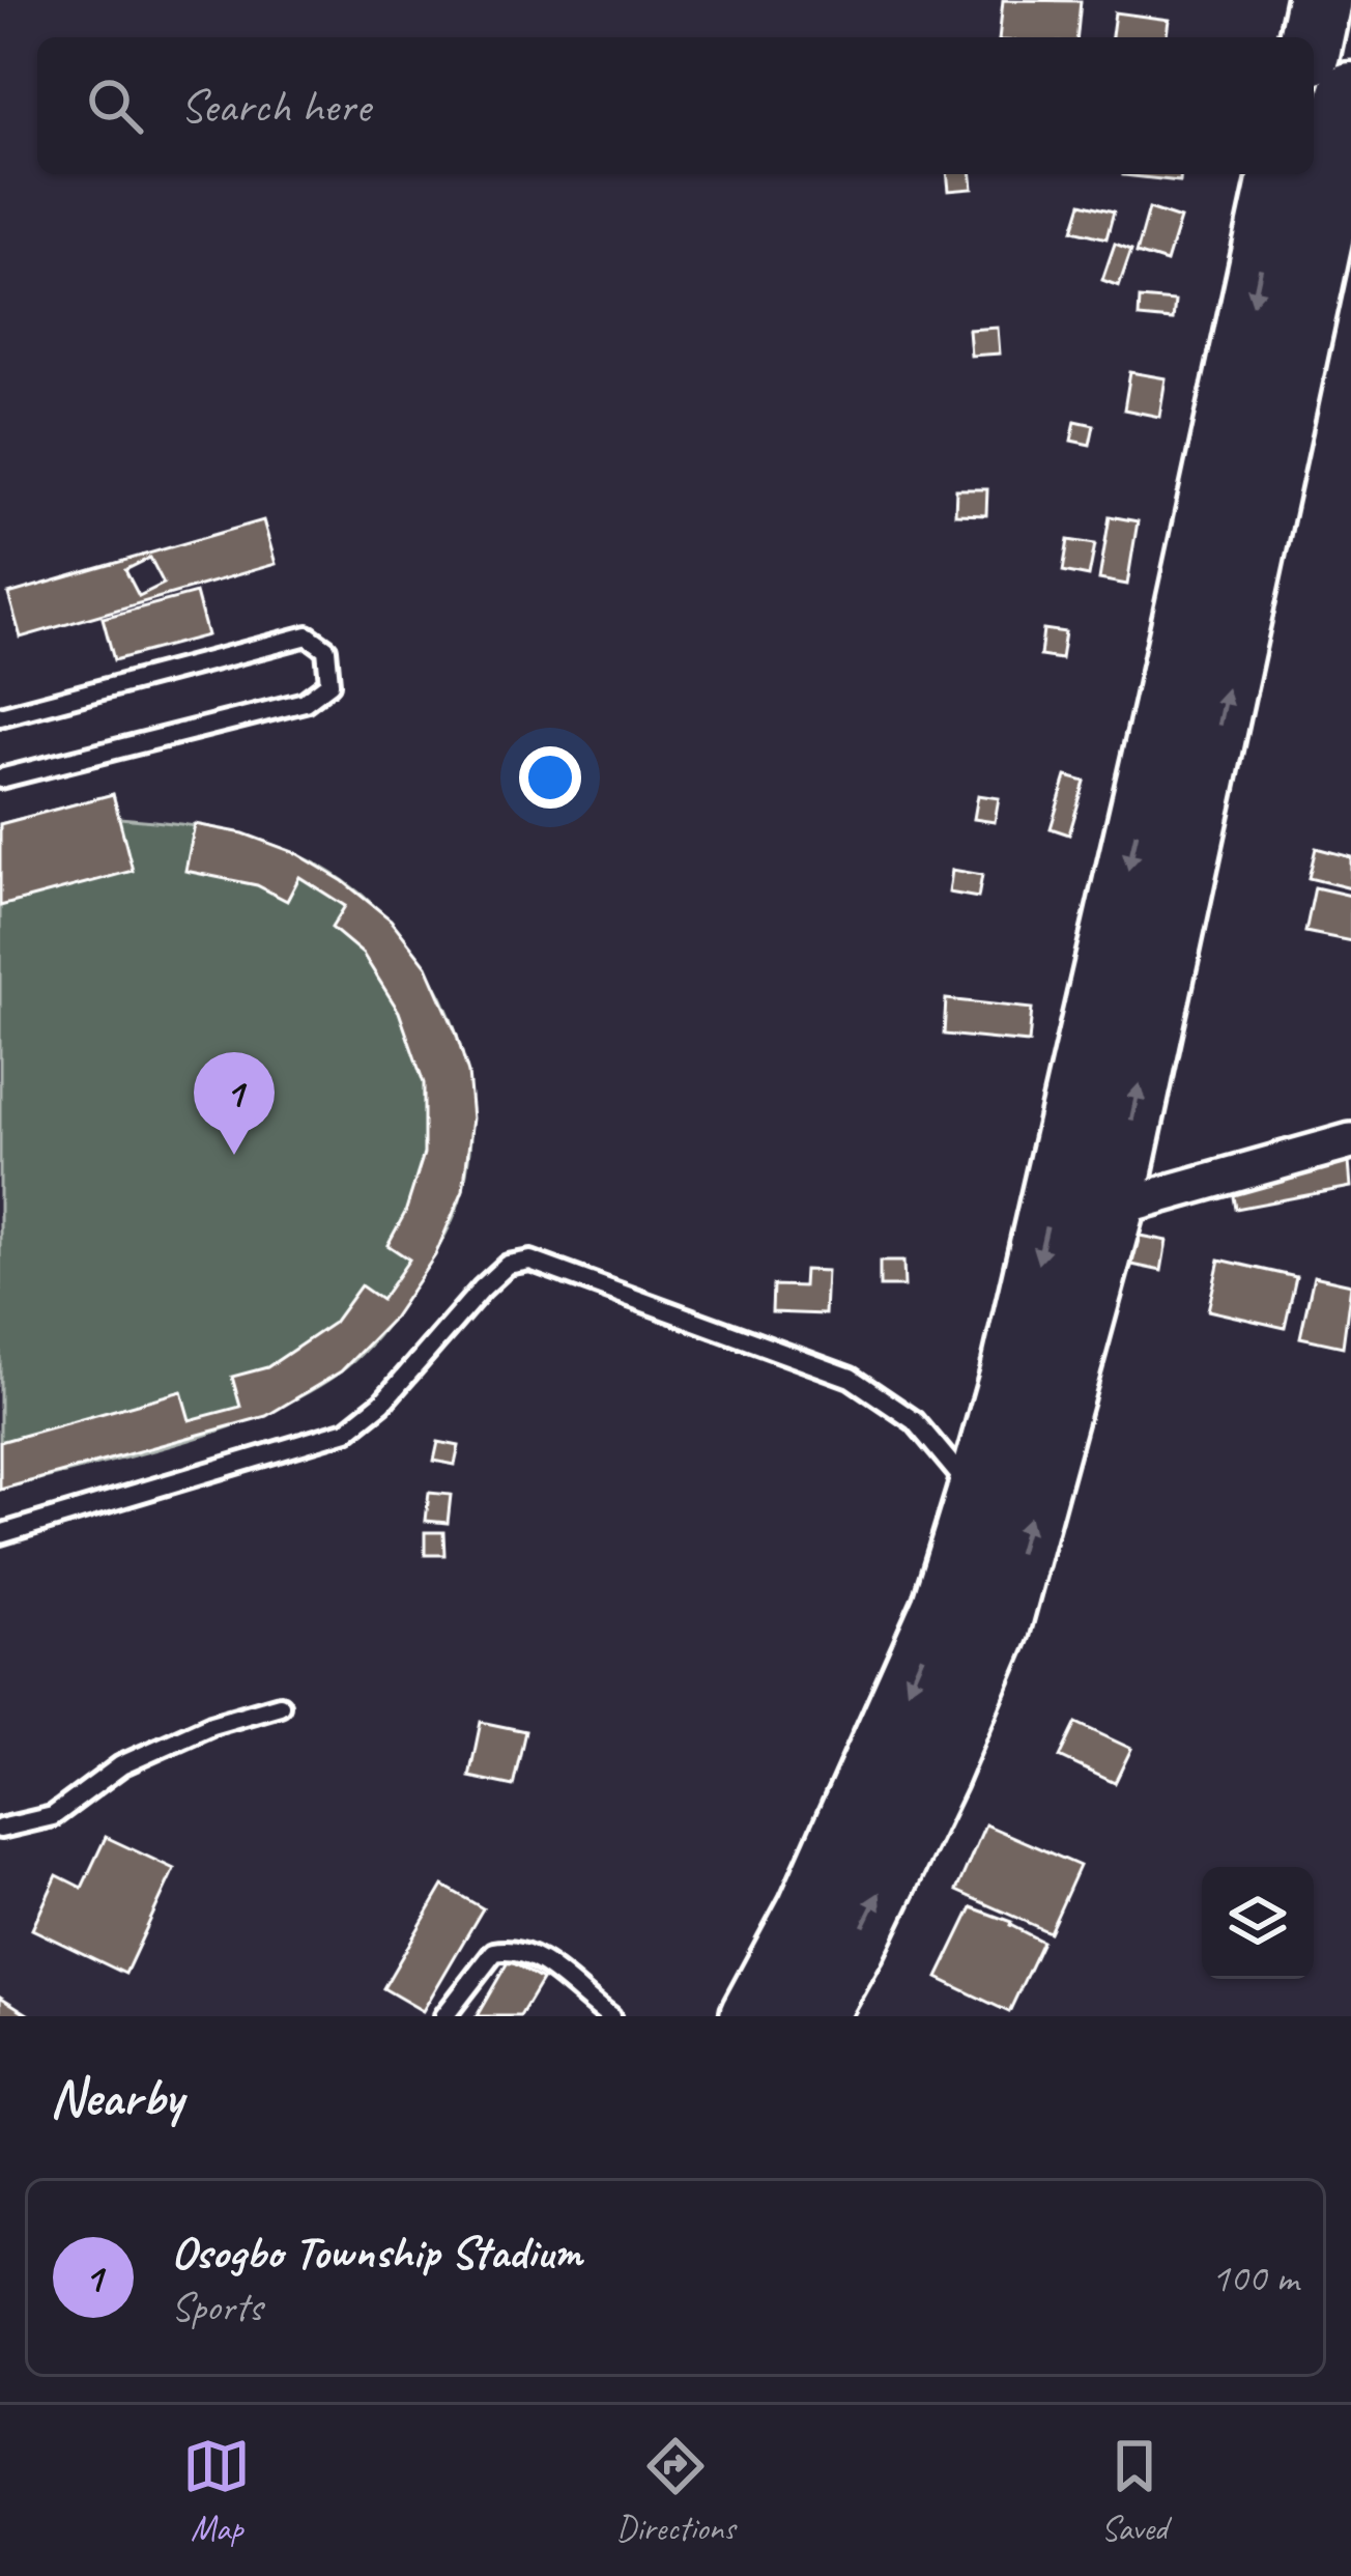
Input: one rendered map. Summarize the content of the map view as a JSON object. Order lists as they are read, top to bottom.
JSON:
{
  "page": {
    "search": "Search here",
    "pins": "1",
    "heading": "Nearby",
    "list": [
      {
        "mark": "1",
        "name": "Osogbo Township Stadium",
        "note": "Sports",
        "value": "100 m"
      }
    ],
    "nav": ["Map", "Directions", "Saved"]
  }
}
